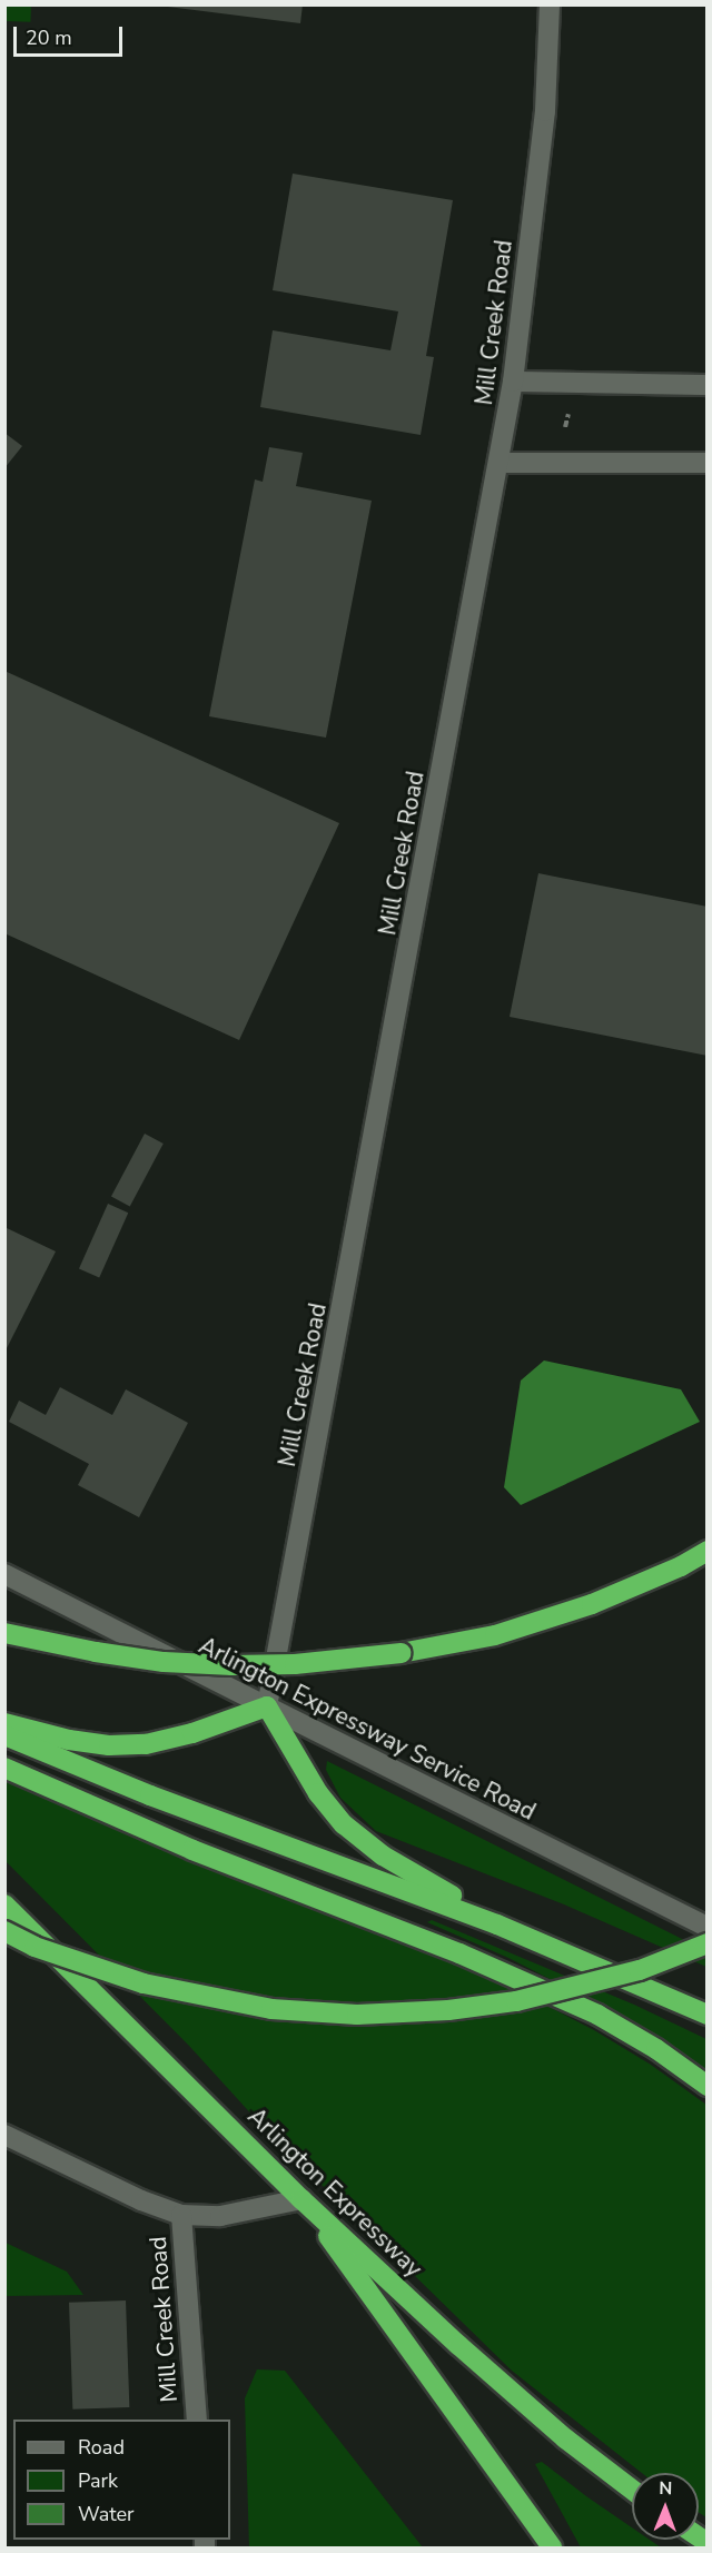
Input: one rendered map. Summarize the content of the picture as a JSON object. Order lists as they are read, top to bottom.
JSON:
{
  "streets": {
    "highway": ["Arlington Expressway"],
    "street": ["Mill Creek Road", "Arlington Expressway Service Road"]
  },
  "crossings": [
    ["Mill Creek Road", "Arlington Expressway Service Road"]
  ],
  "legend": ["Road", "Park", "Water"],
  "scale_bar": "20 m",
  "north": "top"
}
